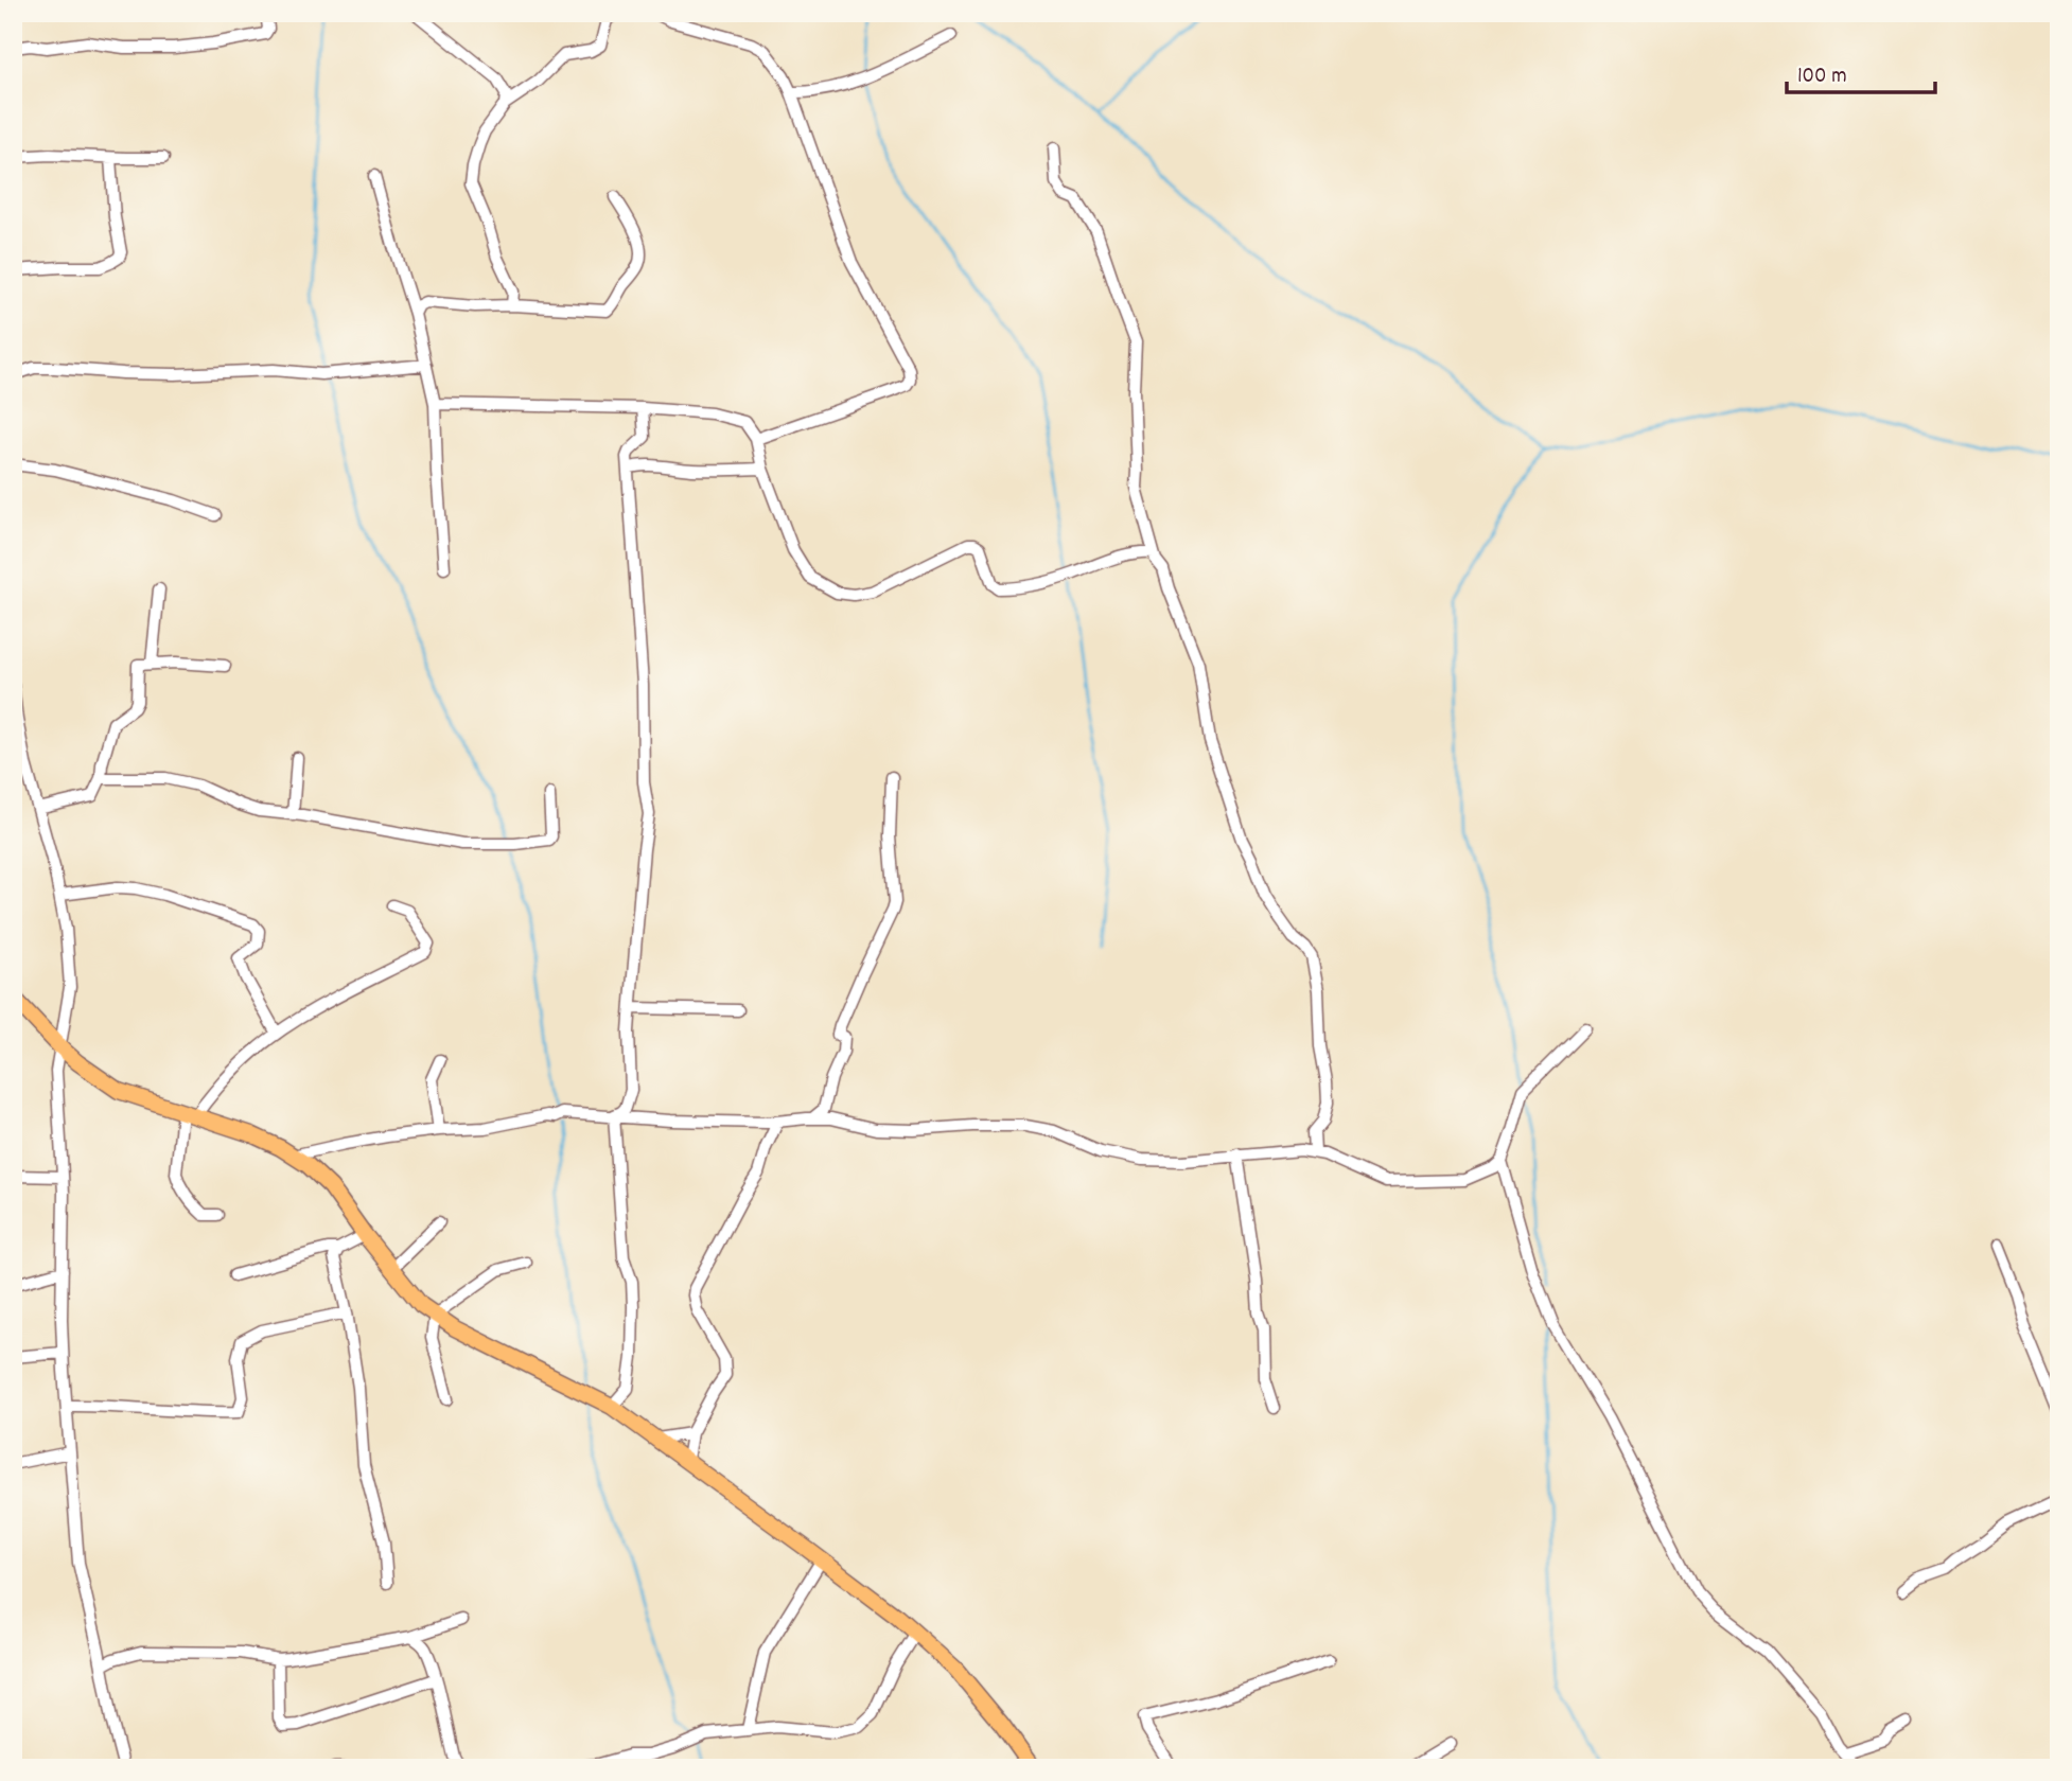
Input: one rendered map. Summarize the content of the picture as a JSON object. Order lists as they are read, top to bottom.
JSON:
{
  "scale_bar": "100 m"
}
